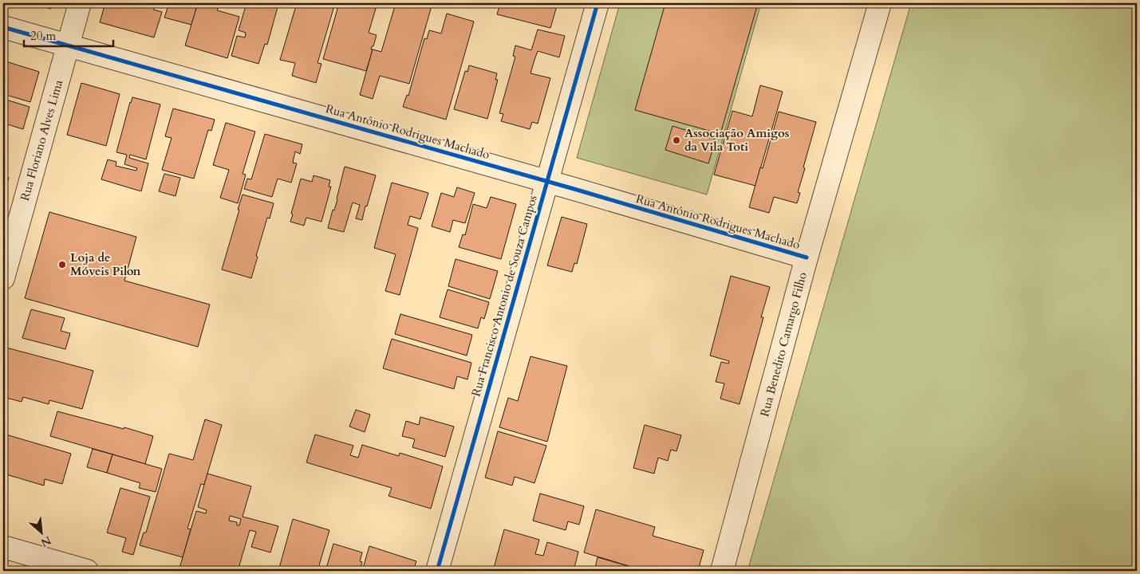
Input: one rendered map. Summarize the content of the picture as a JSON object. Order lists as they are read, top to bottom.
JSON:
{
  "streets": {
    "street": [
      "Rua Antônio Rodrigues Machado",
      "Rua Floriano Alves Lima",
      "Rua Francisco Antonio de Souza Campos",
      "Rua Benedito Camargo Filho"
    ]
  },
  "crossings": [
    ["Rua Antônio Rodrigues Machado", "Rua Floriano Alves Lima"],
    ["Rua Antônio Rodrigues Machado", "Rua Francisco Antonio de Souza Campos"],
    ["Rua Antônio Rodrigues Machado", "Rua Benedito Camargo Filho"]
  ],
  "places": ["Associação Amigos da Vila Toti", "Loja de Móveis Pilon"],
  "scale_bar": "20 m",
  "north": "bottom right"
}
